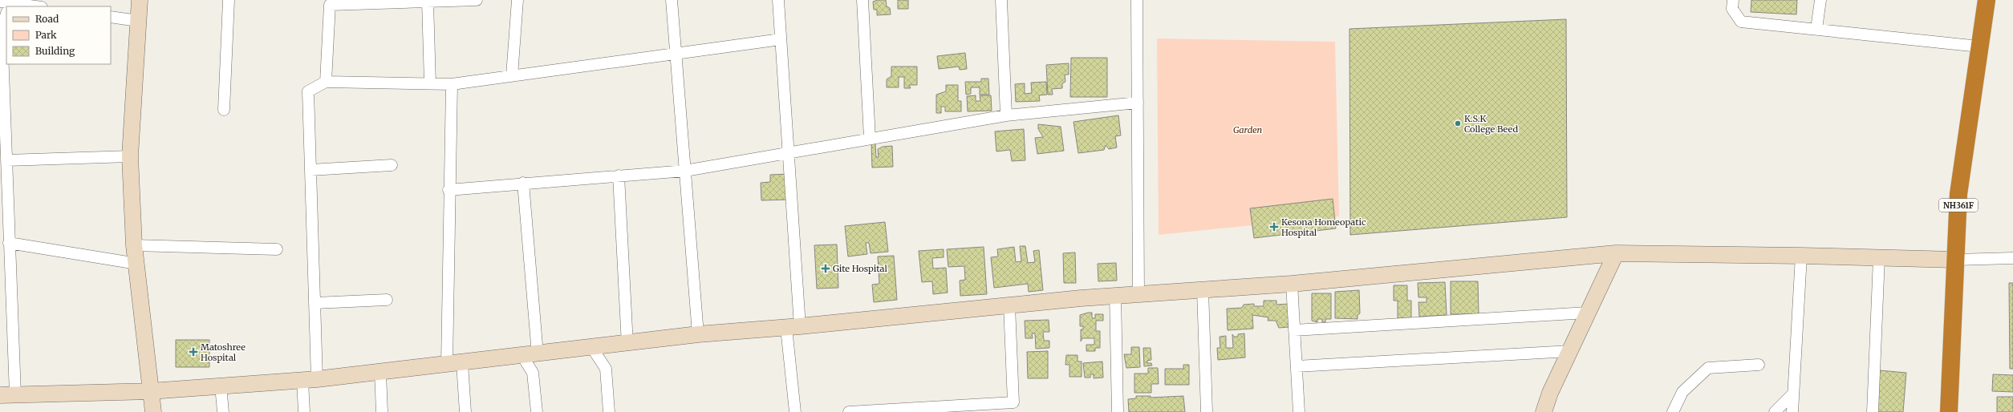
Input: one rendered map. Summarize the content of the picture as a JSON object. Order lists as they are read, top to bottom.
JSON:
{
  "streets": {
    "highway": ["NH361F"]
  },
  "parks": ["Garden"],
  "places": {
    "other": ["K.S.K College Beed"],
    "health": ["Kesona Homeopatic Hospital", "Gite Hospital", "Matoshree Hospital"]
  },
  "legend": ["Road", "Park", "Building"]
}
